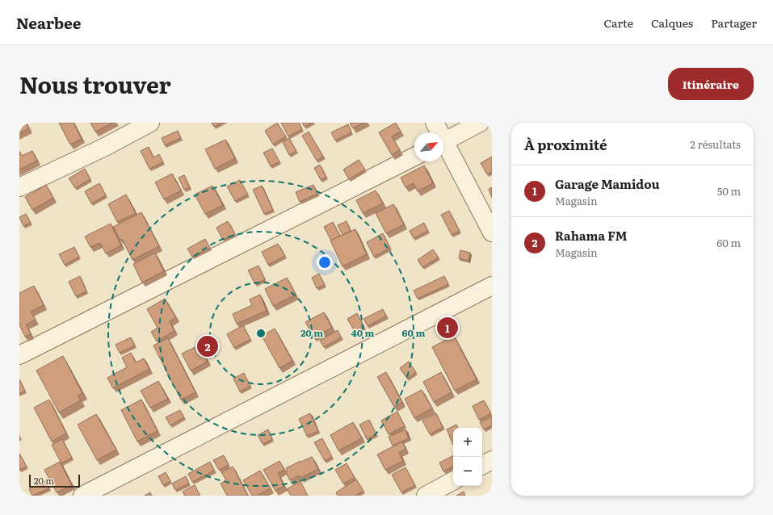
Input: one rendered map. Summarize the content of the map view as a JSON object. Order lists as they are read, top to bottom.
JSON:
{
  "scale_bar": "20 m",
  "north": "top right",
  "page": {
    "header": "Nearbee",
    "nav": ["Carte", "Calques", "Partager"],
    "title": "Nous trouver",
    "buttons": "Itinéraire",
    "heading": ["À proximité", "2 résultats"],
    "list": [
      {
        "mark": "1",
        "name": "Garage Mamidou",
        "note": "Magasin",
        "value": "50 m"
      },
      {
        "mark": "2",
        "name": "Rahama FM",
        "note": "Magasin",
        "value": "60 m"
      }
    ],
    "pins": ["1", "2"],
    "map_buttons": ["+", "−"],
    "scale": "20 m"
  },
  "rings": ["20 m", "40 m", "60 m"]
}
